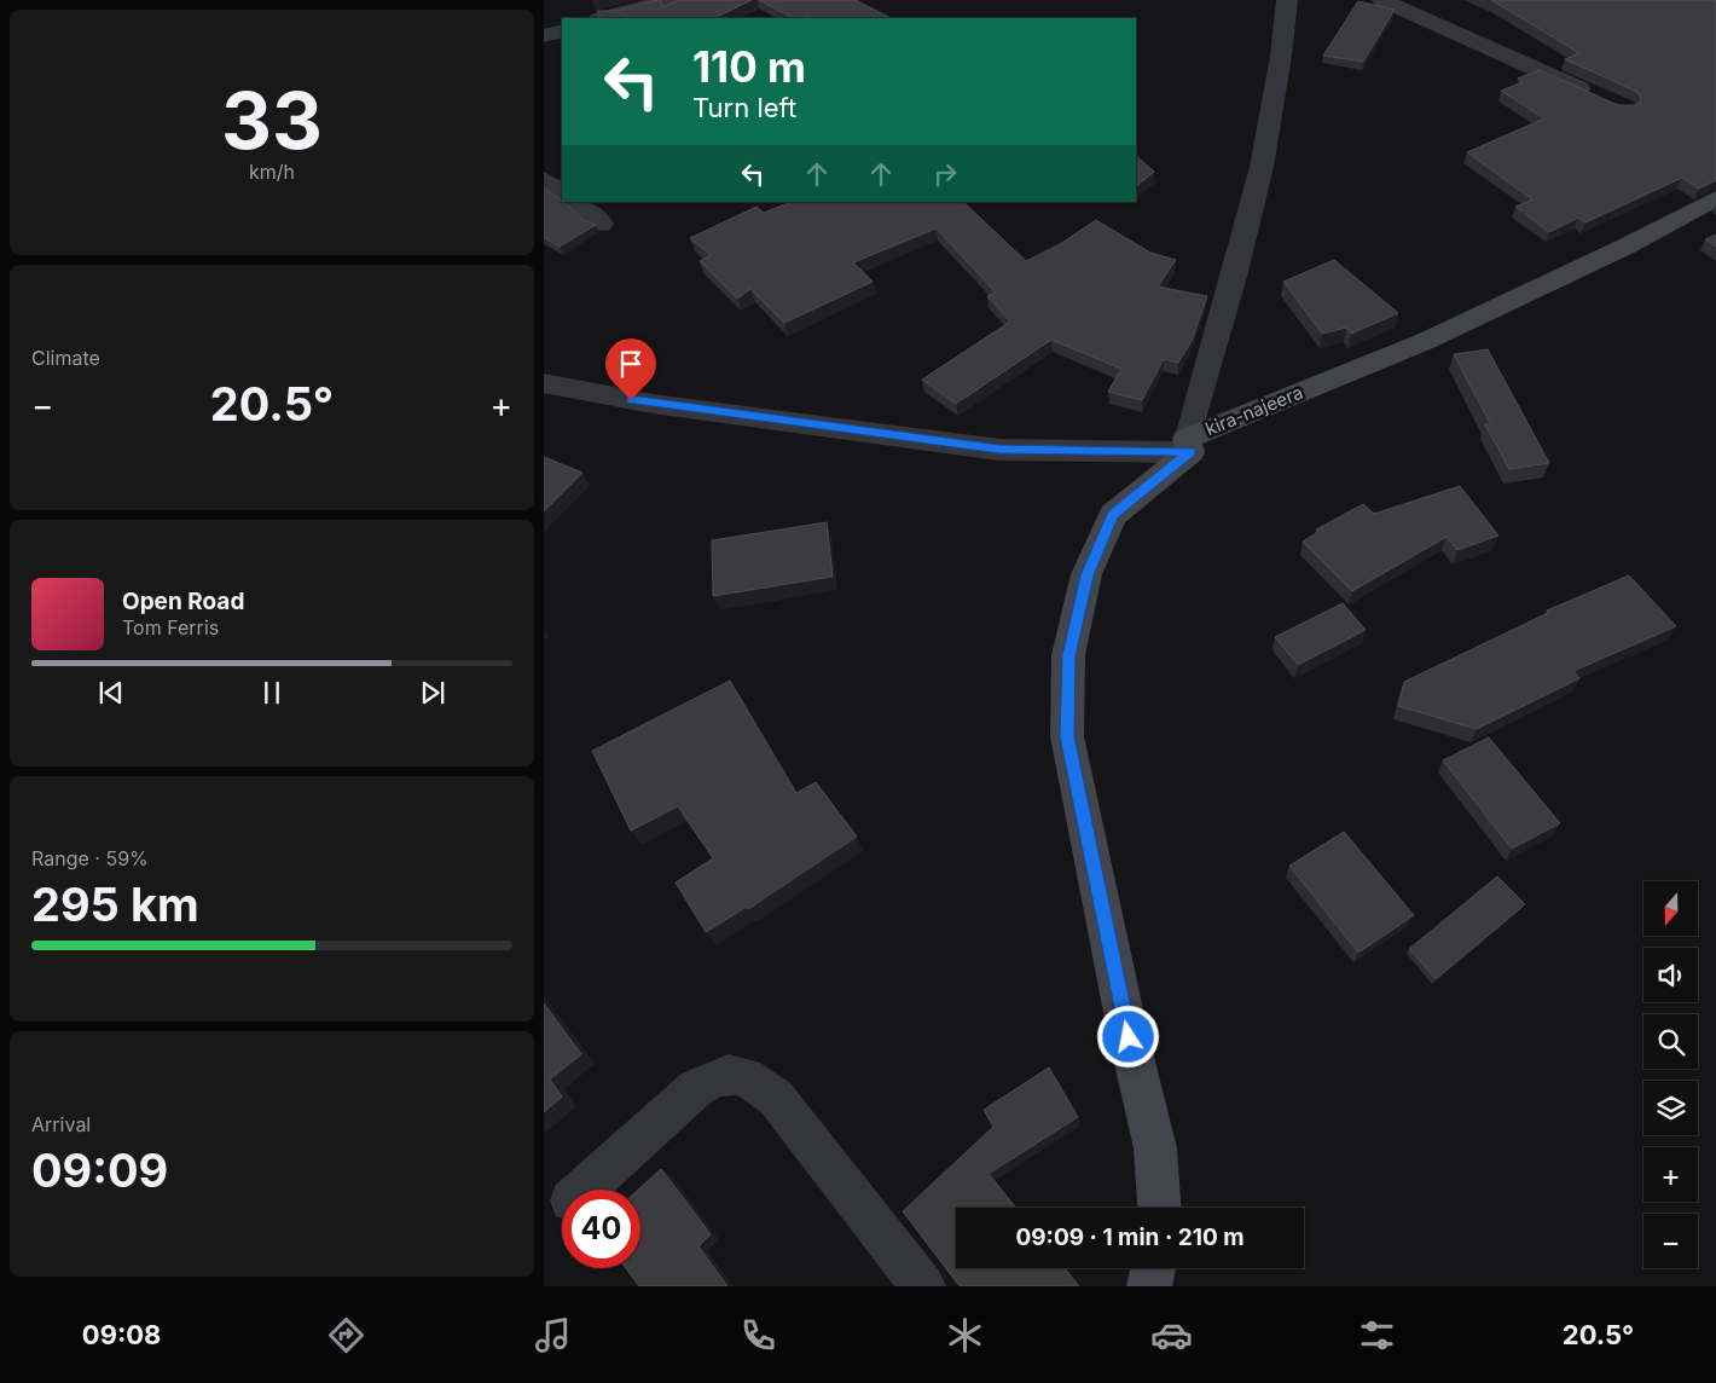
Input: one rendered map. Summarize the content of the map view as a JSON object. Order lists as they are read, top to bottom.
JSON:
{
  "streets": {
    "street": ["kira-najeera"]
  },
  "north": "bottom",
  "page": {
    "tile": [
      ["33", "km/h"],
      "Climate",
      ["Range · 59%", "295 km"],
      ["Arrival", "09:09"]
    ],
    "turn": ["110 m", "Turn left"],
    "heat": ["−", "20.5°", "+"],
    "song": ["Open Road", "Tom Ferris"],
    "map_buttons": ["+", "−"],
    "limit": "40",
    "trip": "09:09 · 1 min · 210 m",
    "tabs": ["09:08", "20.5°"]
  }
}
